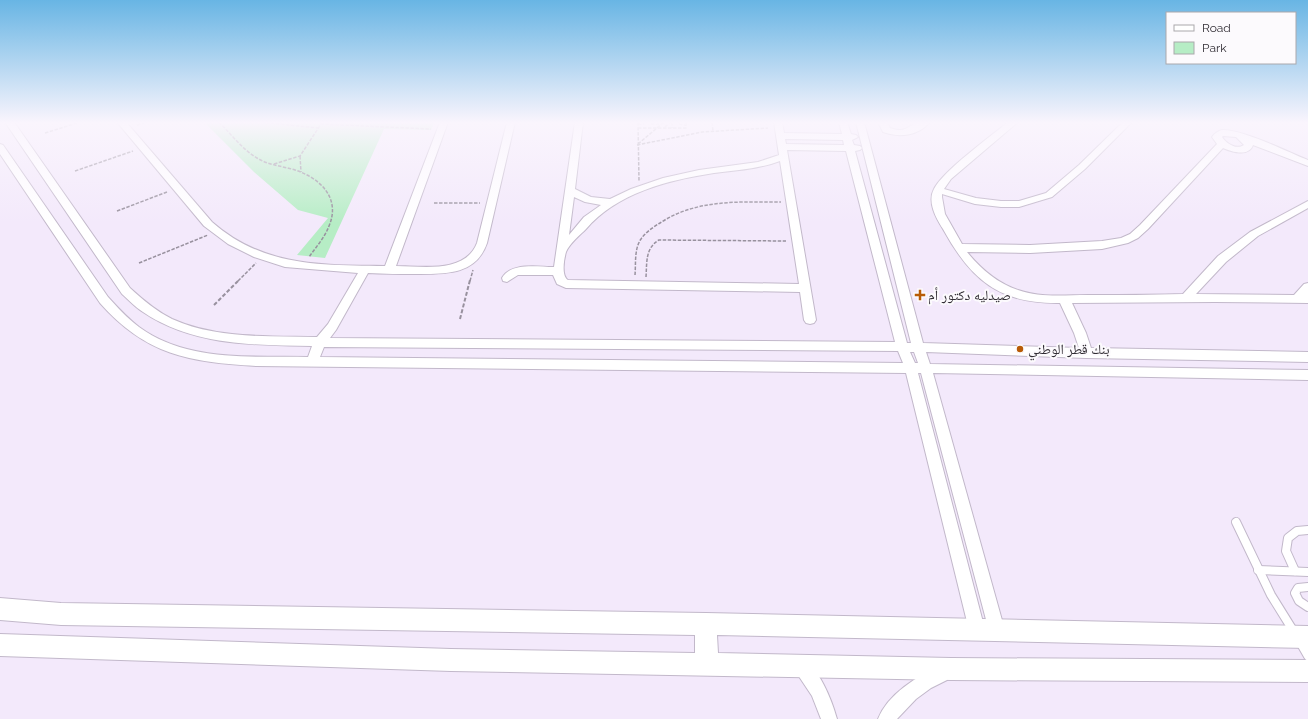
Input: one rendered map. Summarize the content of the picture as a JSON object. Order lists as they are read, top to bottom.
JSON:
{
  "places": {
    "health": ["صيدليه دكتور أم"],
    "other": ["بنك قطر الوطني"]
  },
  "legend": ["Road", "Park"]
}
